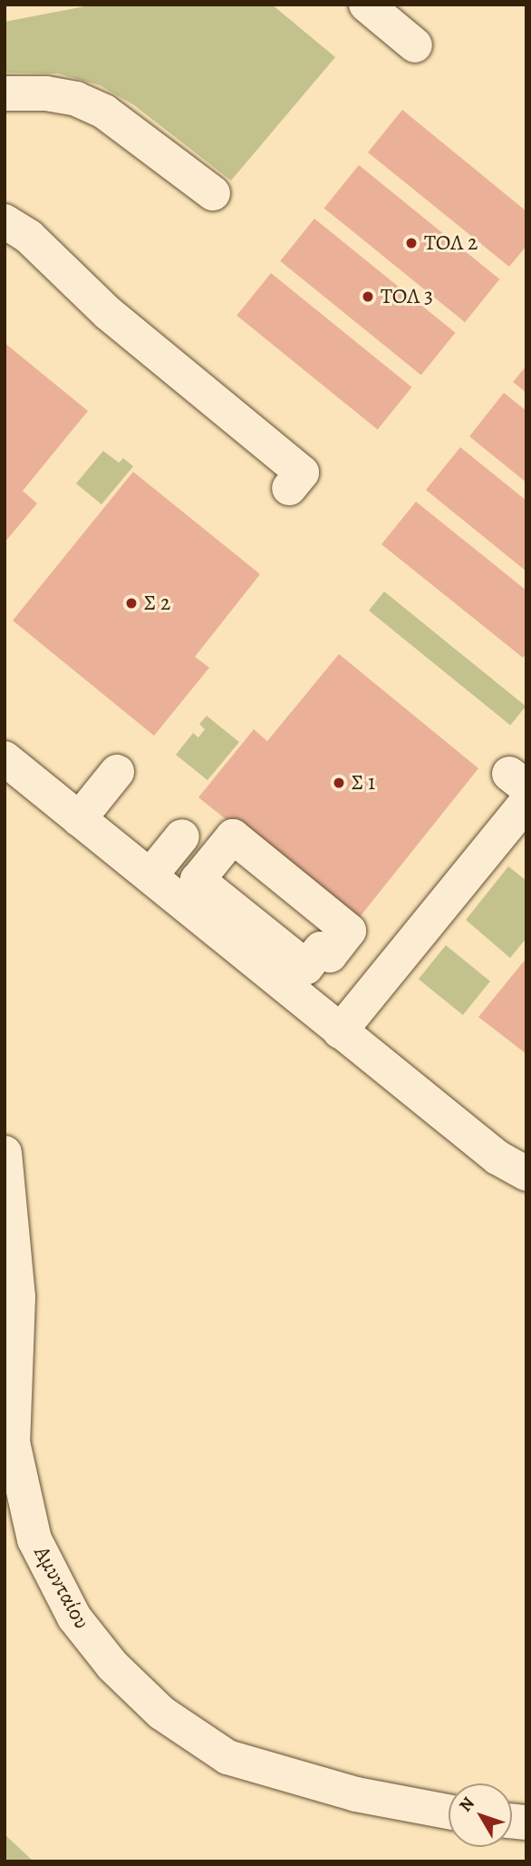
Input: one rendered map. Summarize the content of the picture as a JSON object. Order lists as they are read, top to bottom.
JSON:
{
  "streets": {
    "street": ["Αμυνταίου"]
  },
  "places": [
    "ΤΟΛ 2",
    "ΤΟΛ 3",
    "Σ 2",
    "Σ 1"
  ],
  "north": "top left"
}
